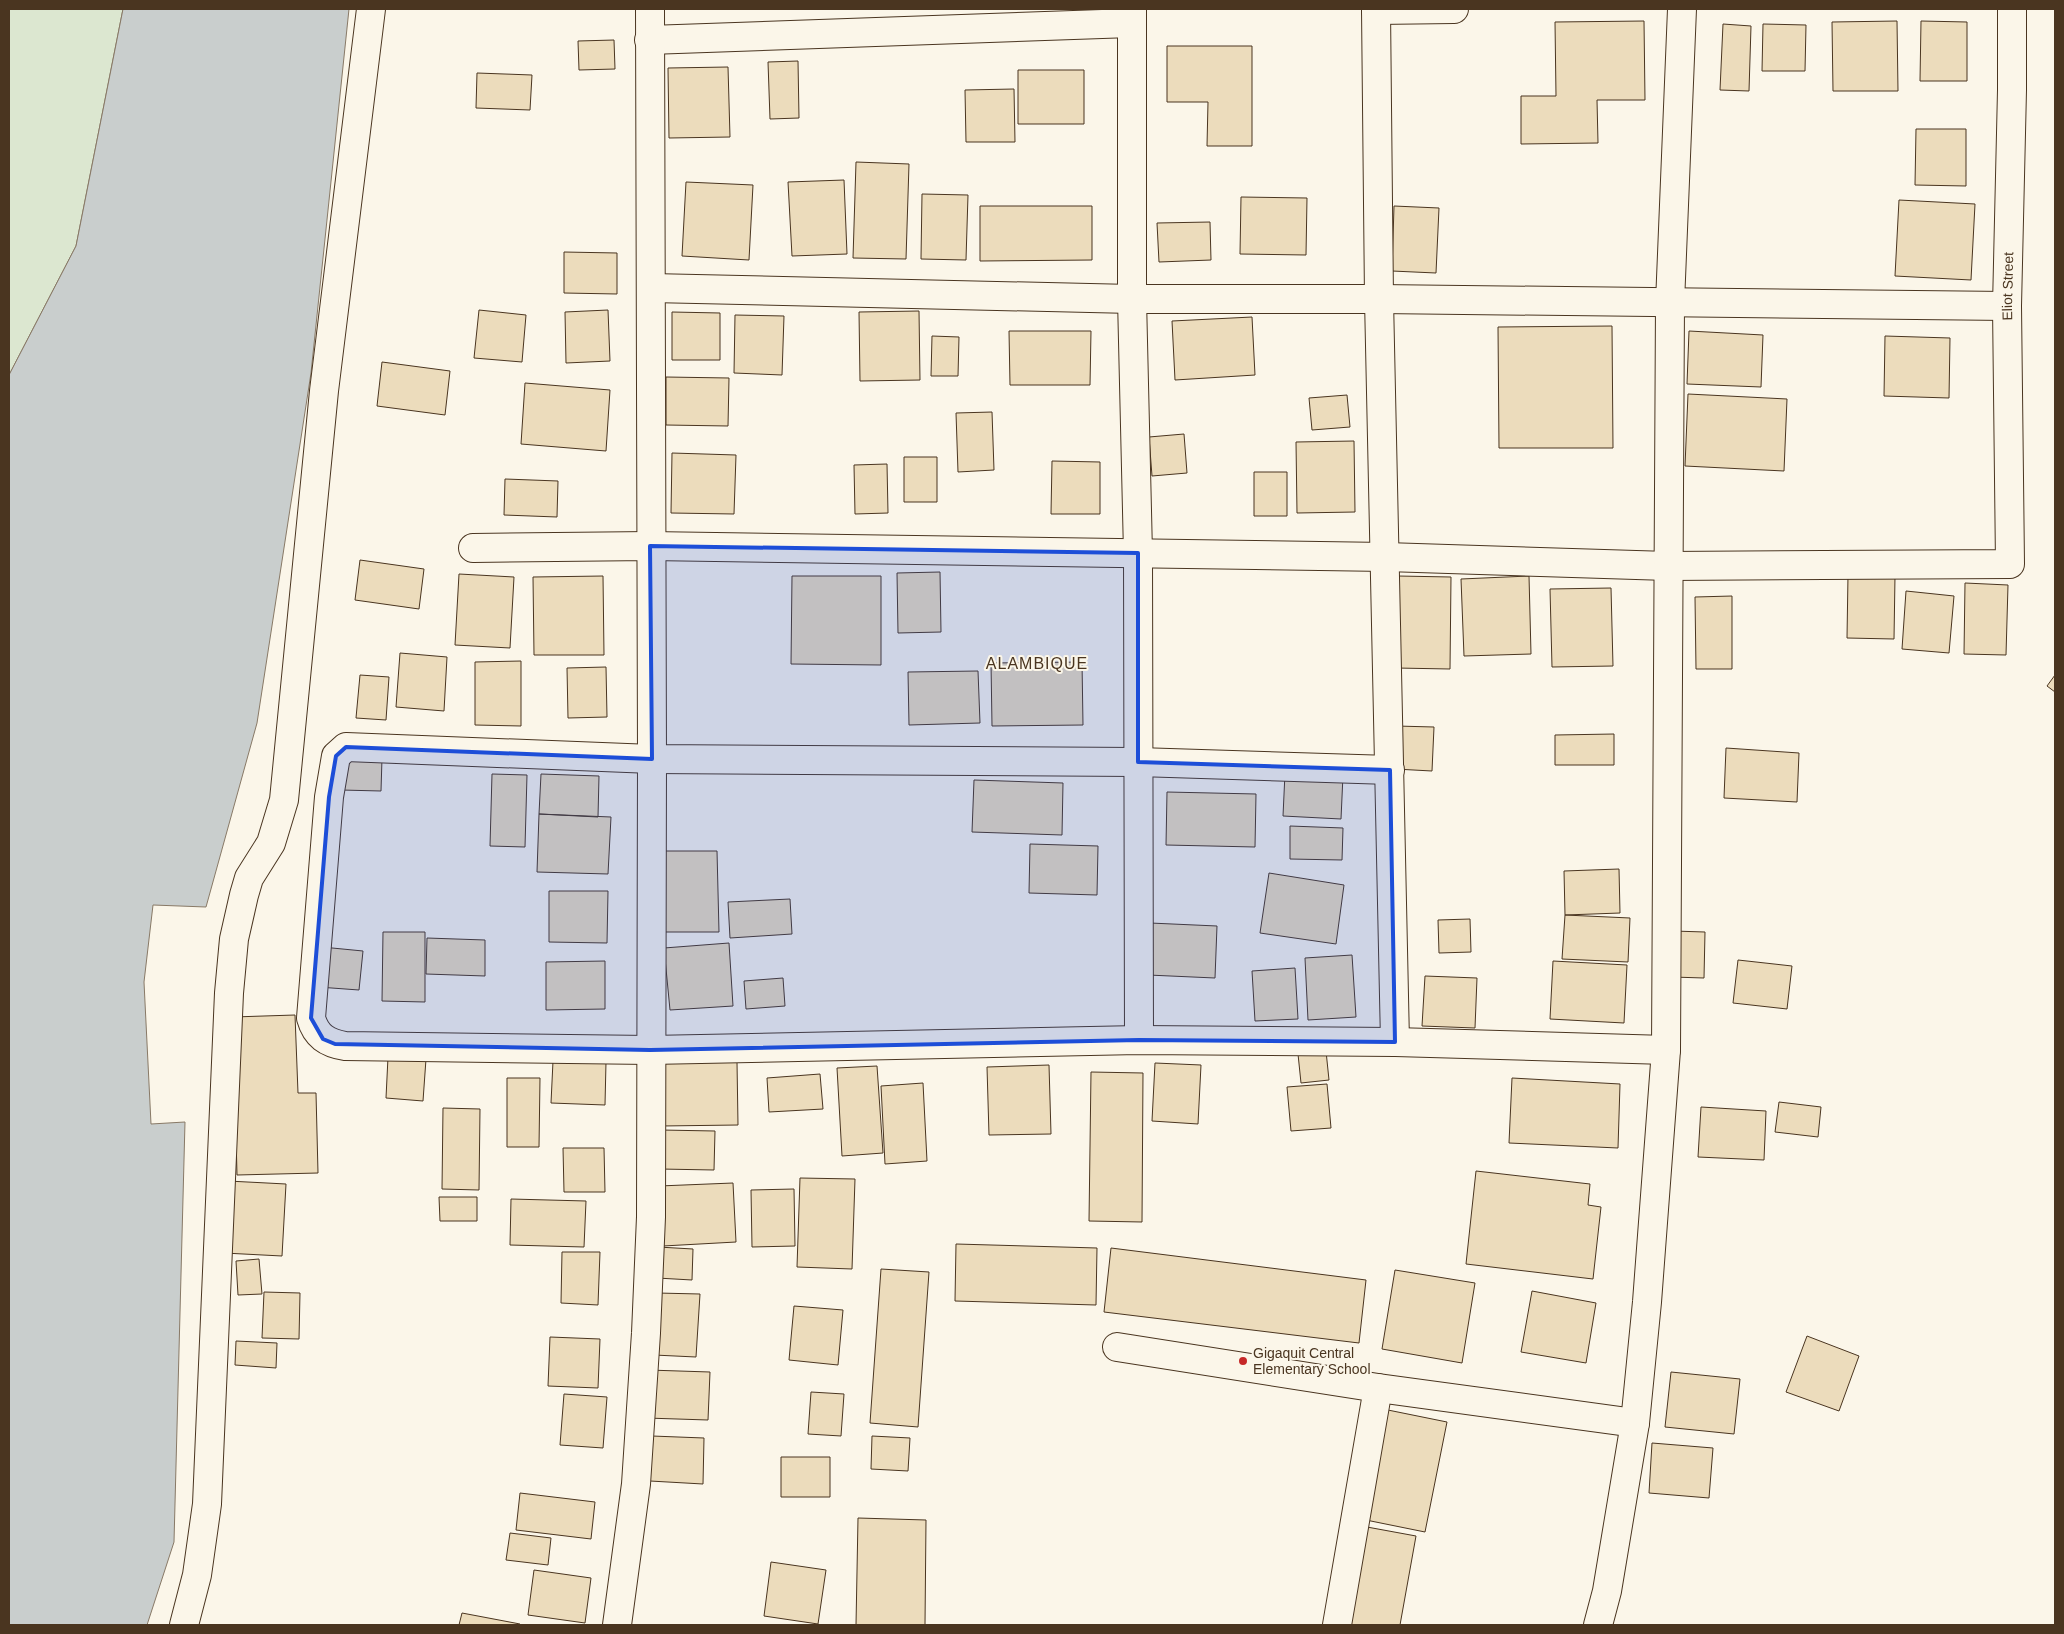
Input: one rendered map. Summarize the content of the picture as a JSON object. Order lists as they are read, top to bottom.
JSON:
{
  "streets": {
    "street": ["Eliot Street"]
  },
  "districts": ["ALAMBIQUE"],
  "places": ["Gigaquit Central Elementary School"]
}
